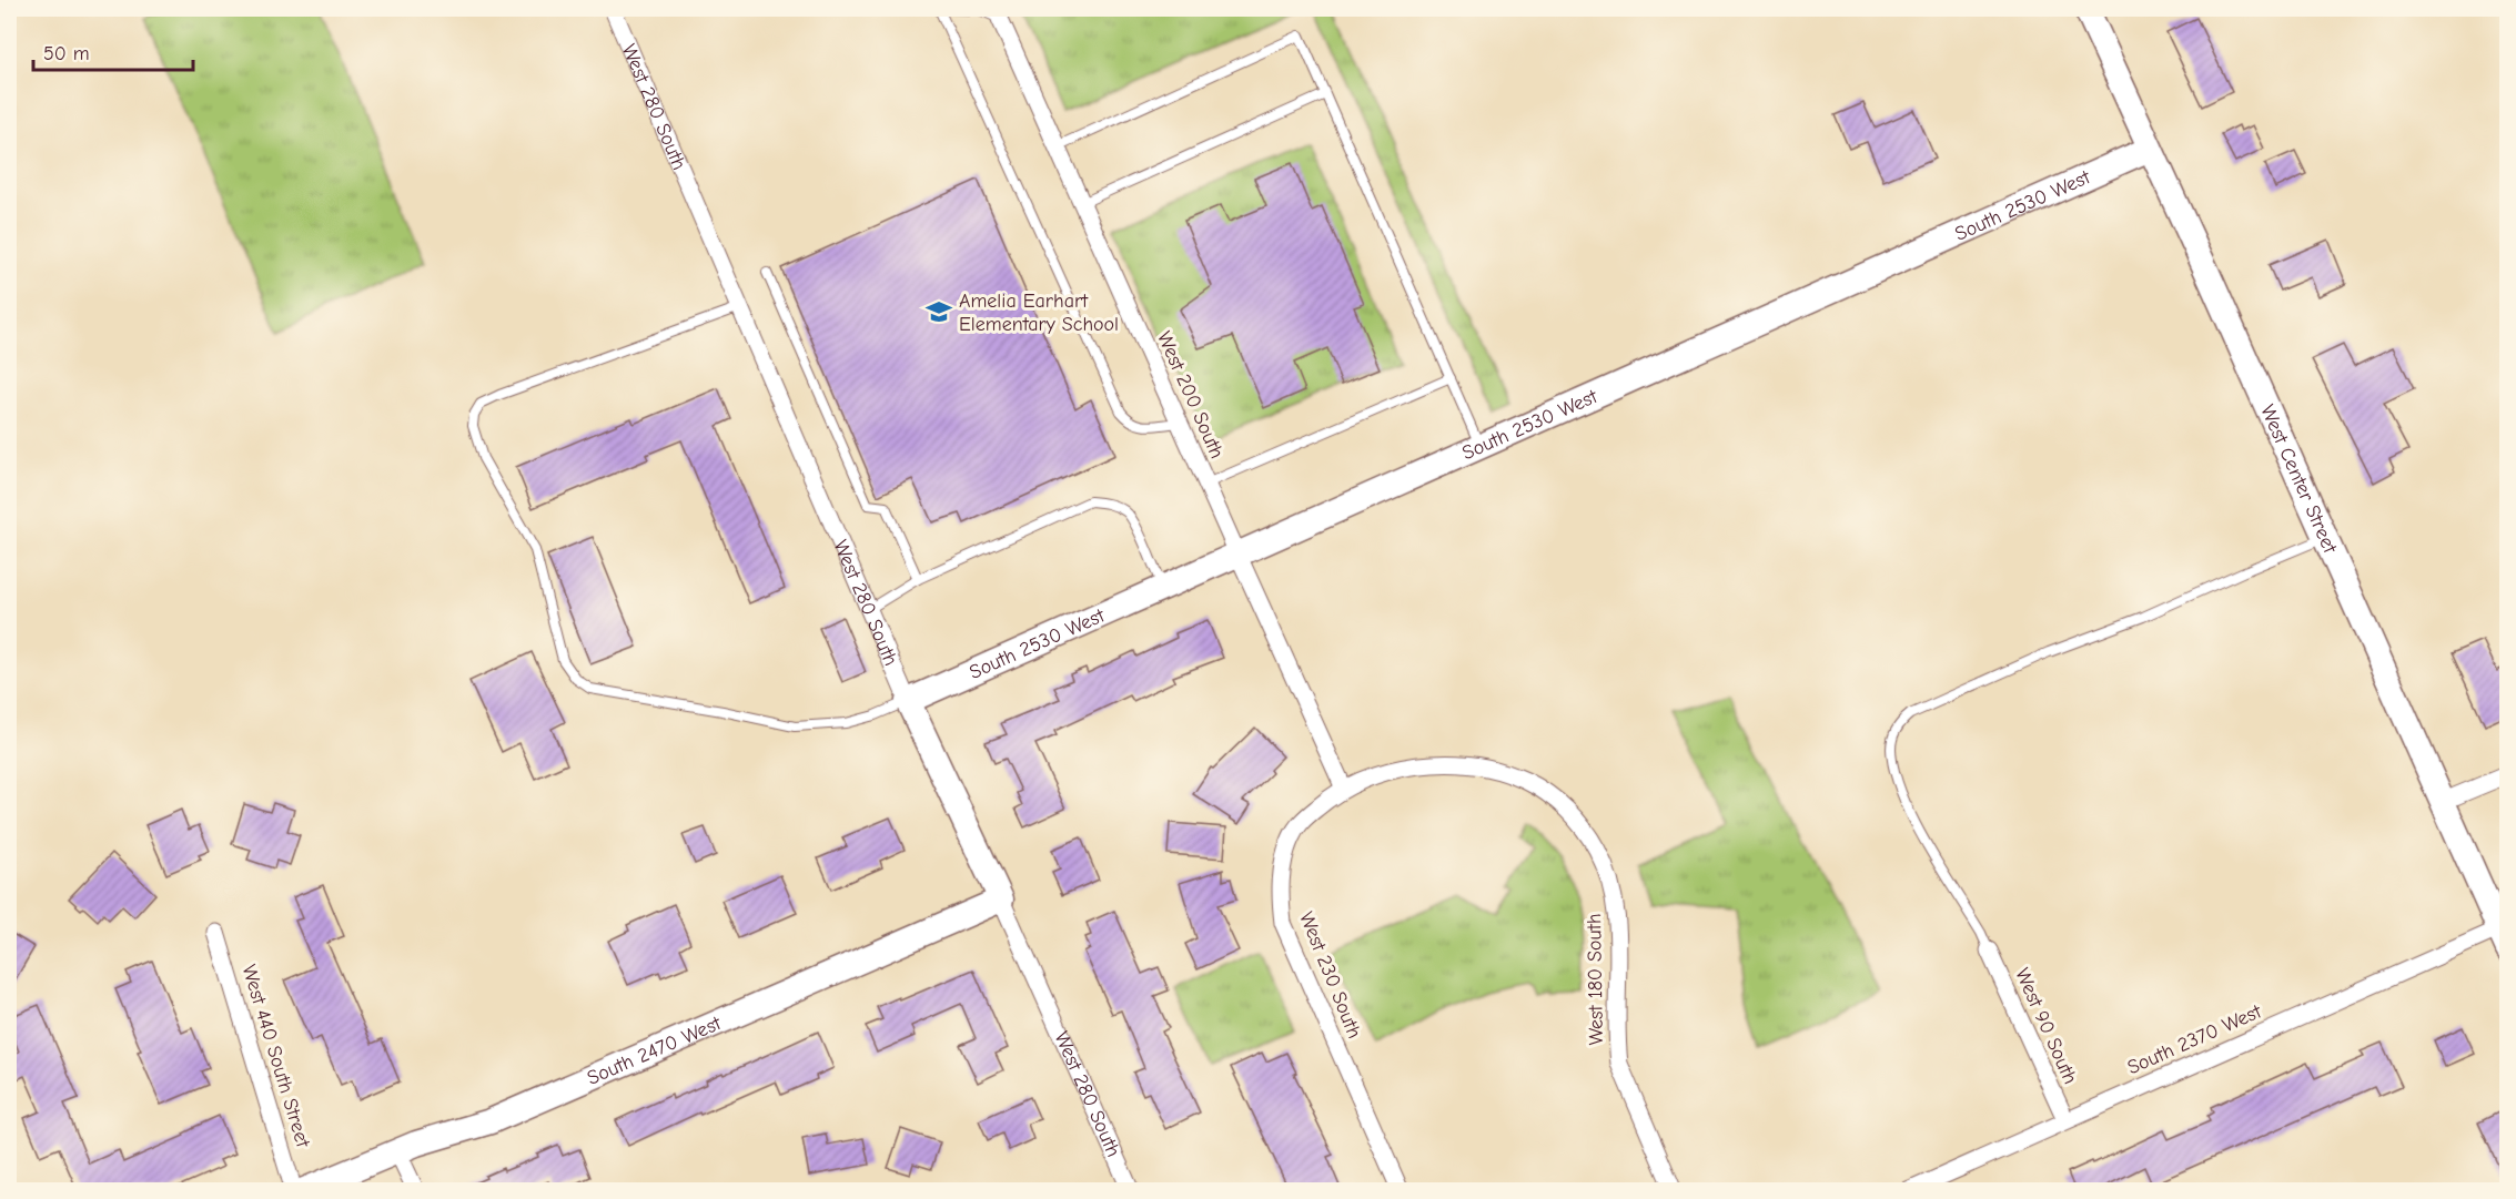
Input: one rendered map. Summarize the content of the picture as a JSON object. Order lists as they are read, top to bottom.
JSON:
{
  "streets": {
    "street": [
      "West 280 South",
      "South 2530 West",
      "West 200 South",
      "West Center Street",
      "West 230 South",
      "West 180 South",
      "West 90 South",
      "South 2370 West",
      "South 2470 West",
      "West 440 South Street"
    ]
  },
  "crossings": [
    ["West 280 South", "South 2530 West"],
    ["West 280 South", "South 2470 West"],
    ["South 2530 West", "West 200 South"],
    ["South 2530 West", "West Center Street"],
    ["West 200 South", "West 230 South"],
    ["West 200 South", "West 180 South"],
    ["West Center Street", "South 2370 West"],
    ["West 230 South", "West 180 South"],
    ["West 90 South", "South 2370 West"]
  ],
  "places": {
    "school or university": ["Amelia Earhart Elementary School"]
  },
  "scale_bar": "50 m"
}
